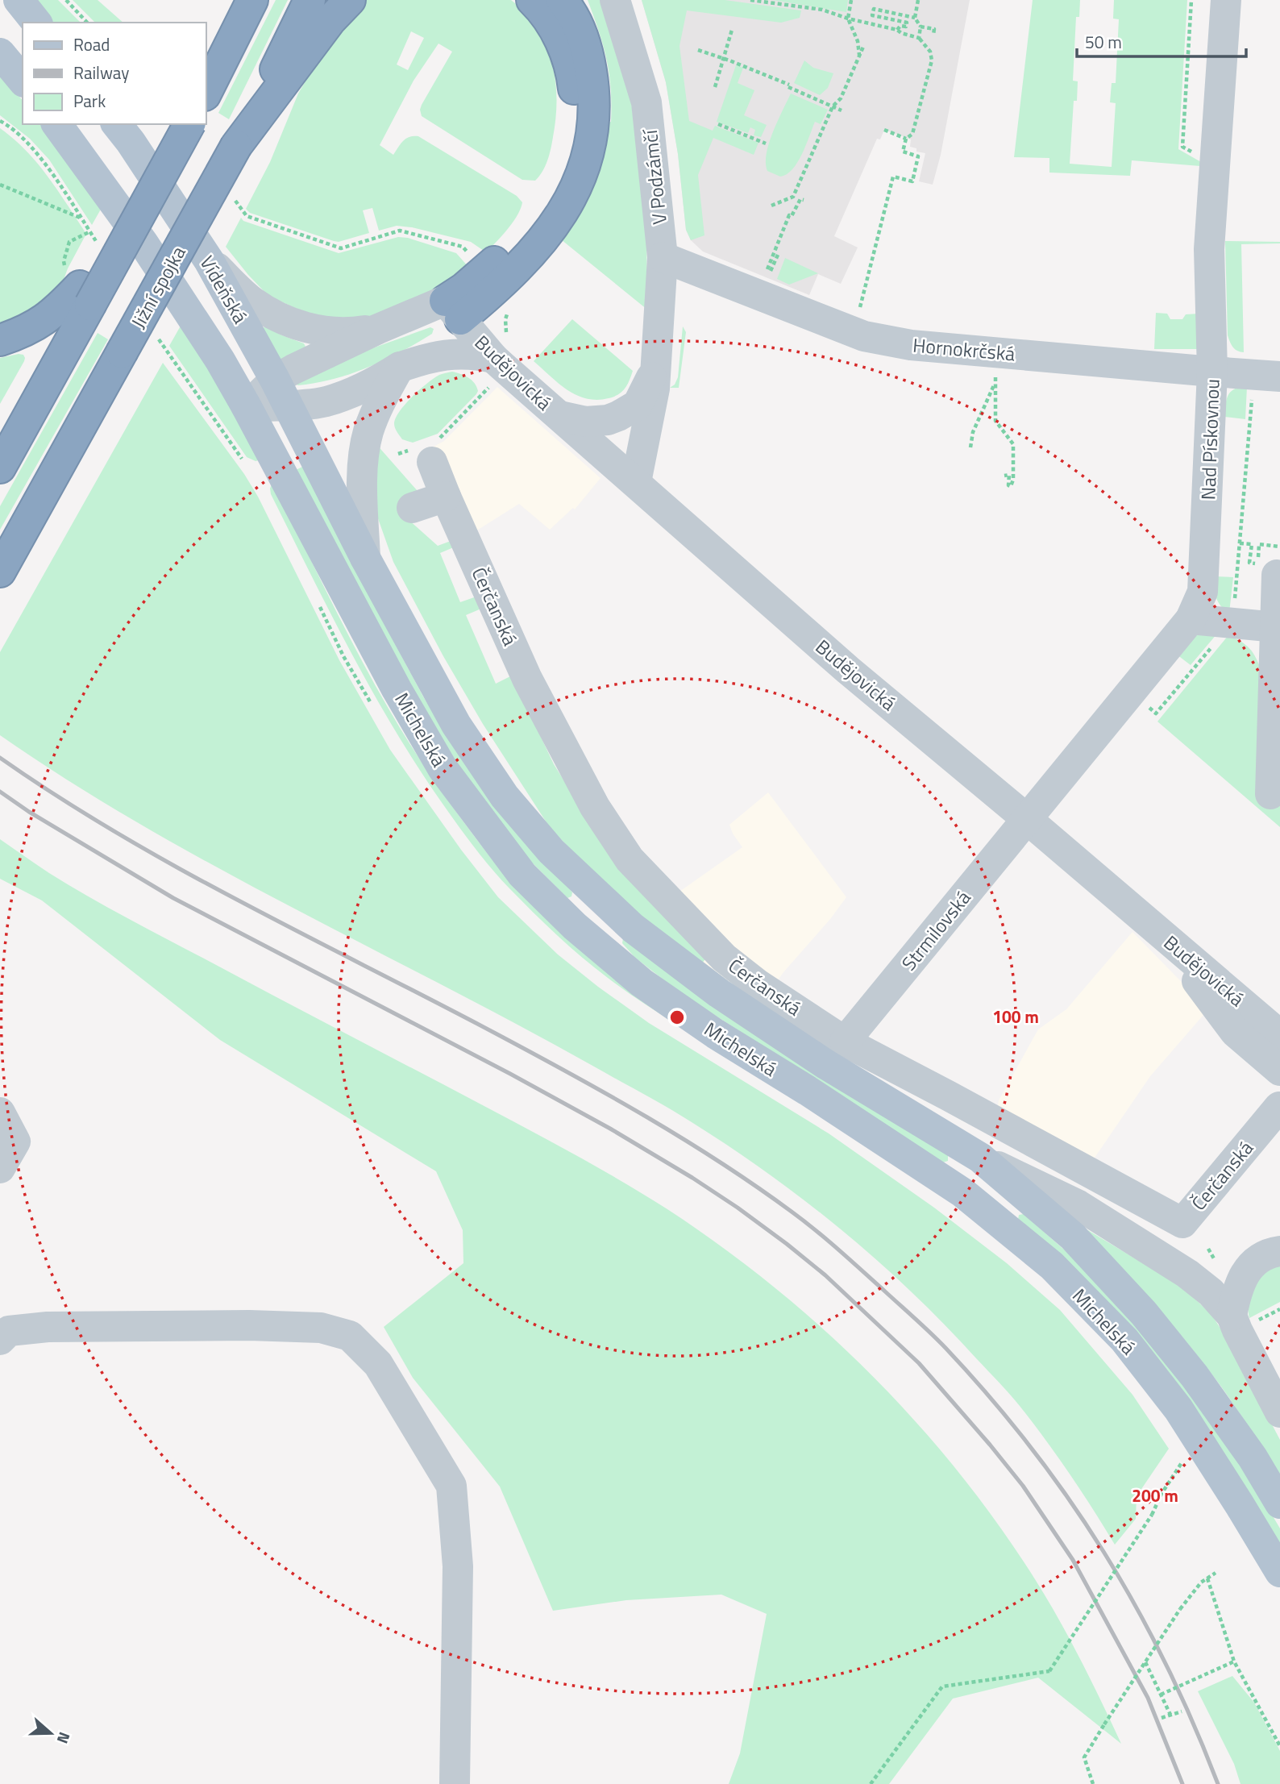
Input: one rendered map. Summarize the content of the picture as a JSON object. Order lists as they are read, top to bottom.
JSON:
{
  "streets": {
    "highway": ["Jižní spojka"],
    "main road": ["Vídeňská", "Michelská"],
    "street": [
      "V Podzámčí",
      "Hornokrčská",
      "Budějovická",
      "Nad Pískovnou",
      "Čerčanská",
      "Strmilovská"
    ]
  },
  "crossings": [
    ["V Podzámčí", "Hornokrčská"],
    ["V Podzámčí", "Budějovická"],
    ["Vídeňská", "Michelská"],
    ["Hornokrčská", "Nad Pískovnou"],
    ["Budějovická", "Nad Pískovnou"],
    ["Budějovická", "Strmilovská"],
    ["Nad Pískovnou", "Strmilovská"],
    ["Čerčanská", "Strmilovská"]
  ],
  "legend": ["Road", "Railway", "Park"],
  "scale_bar": "50 m",
  "north": "right",
  "rings": ["100 m", "200 m"]
}
